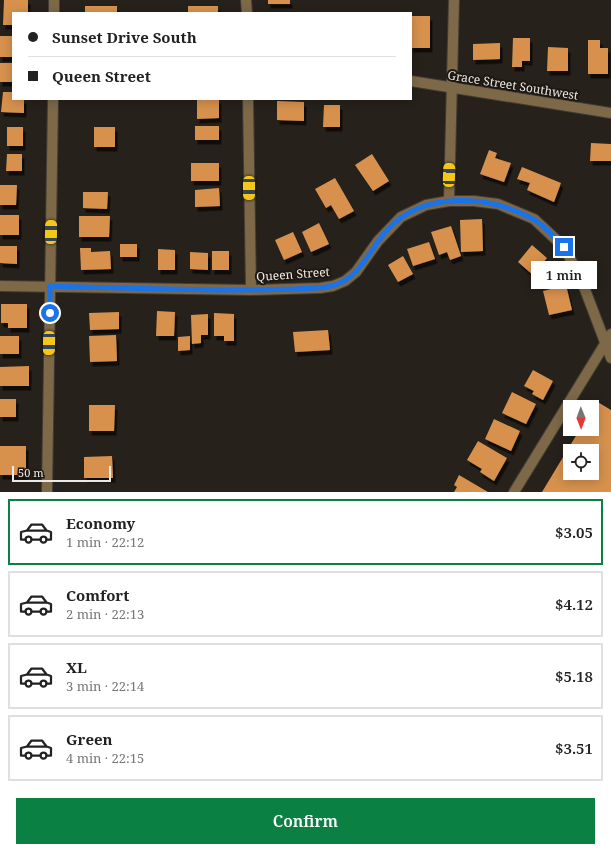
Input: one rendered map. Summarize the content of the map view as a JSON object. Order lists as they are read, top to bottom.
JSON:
{
  "streets": {
    "street": ["Grace Street Southwest", "Queen Street"]
  },
  "scale_bar": "50 m",
  "north": "bottom",
  "page": {
    "banner": ["Sunset Drive South", "Queen Street"],
    "bubble": "1 min",
    "scale": "50 m",
    "list": [
      {
        "name": "Economy",
        "note": "1 min · 22:12",
        "value": "$3.05"
      },
      {
        "name": "Comfort",
        "note": "2 min · 22:13",
        "value": "$4.12"
      },
      {
        "name": "XL",
        "note": "3 min · 22:14",
        "value": "$5.18"
      },
      {
        "name": "Green",
        "note": "4 min · 22:15",
        "value": "$3.51"
      }
    ],
    "buttons": "Confirm"
  }
}
